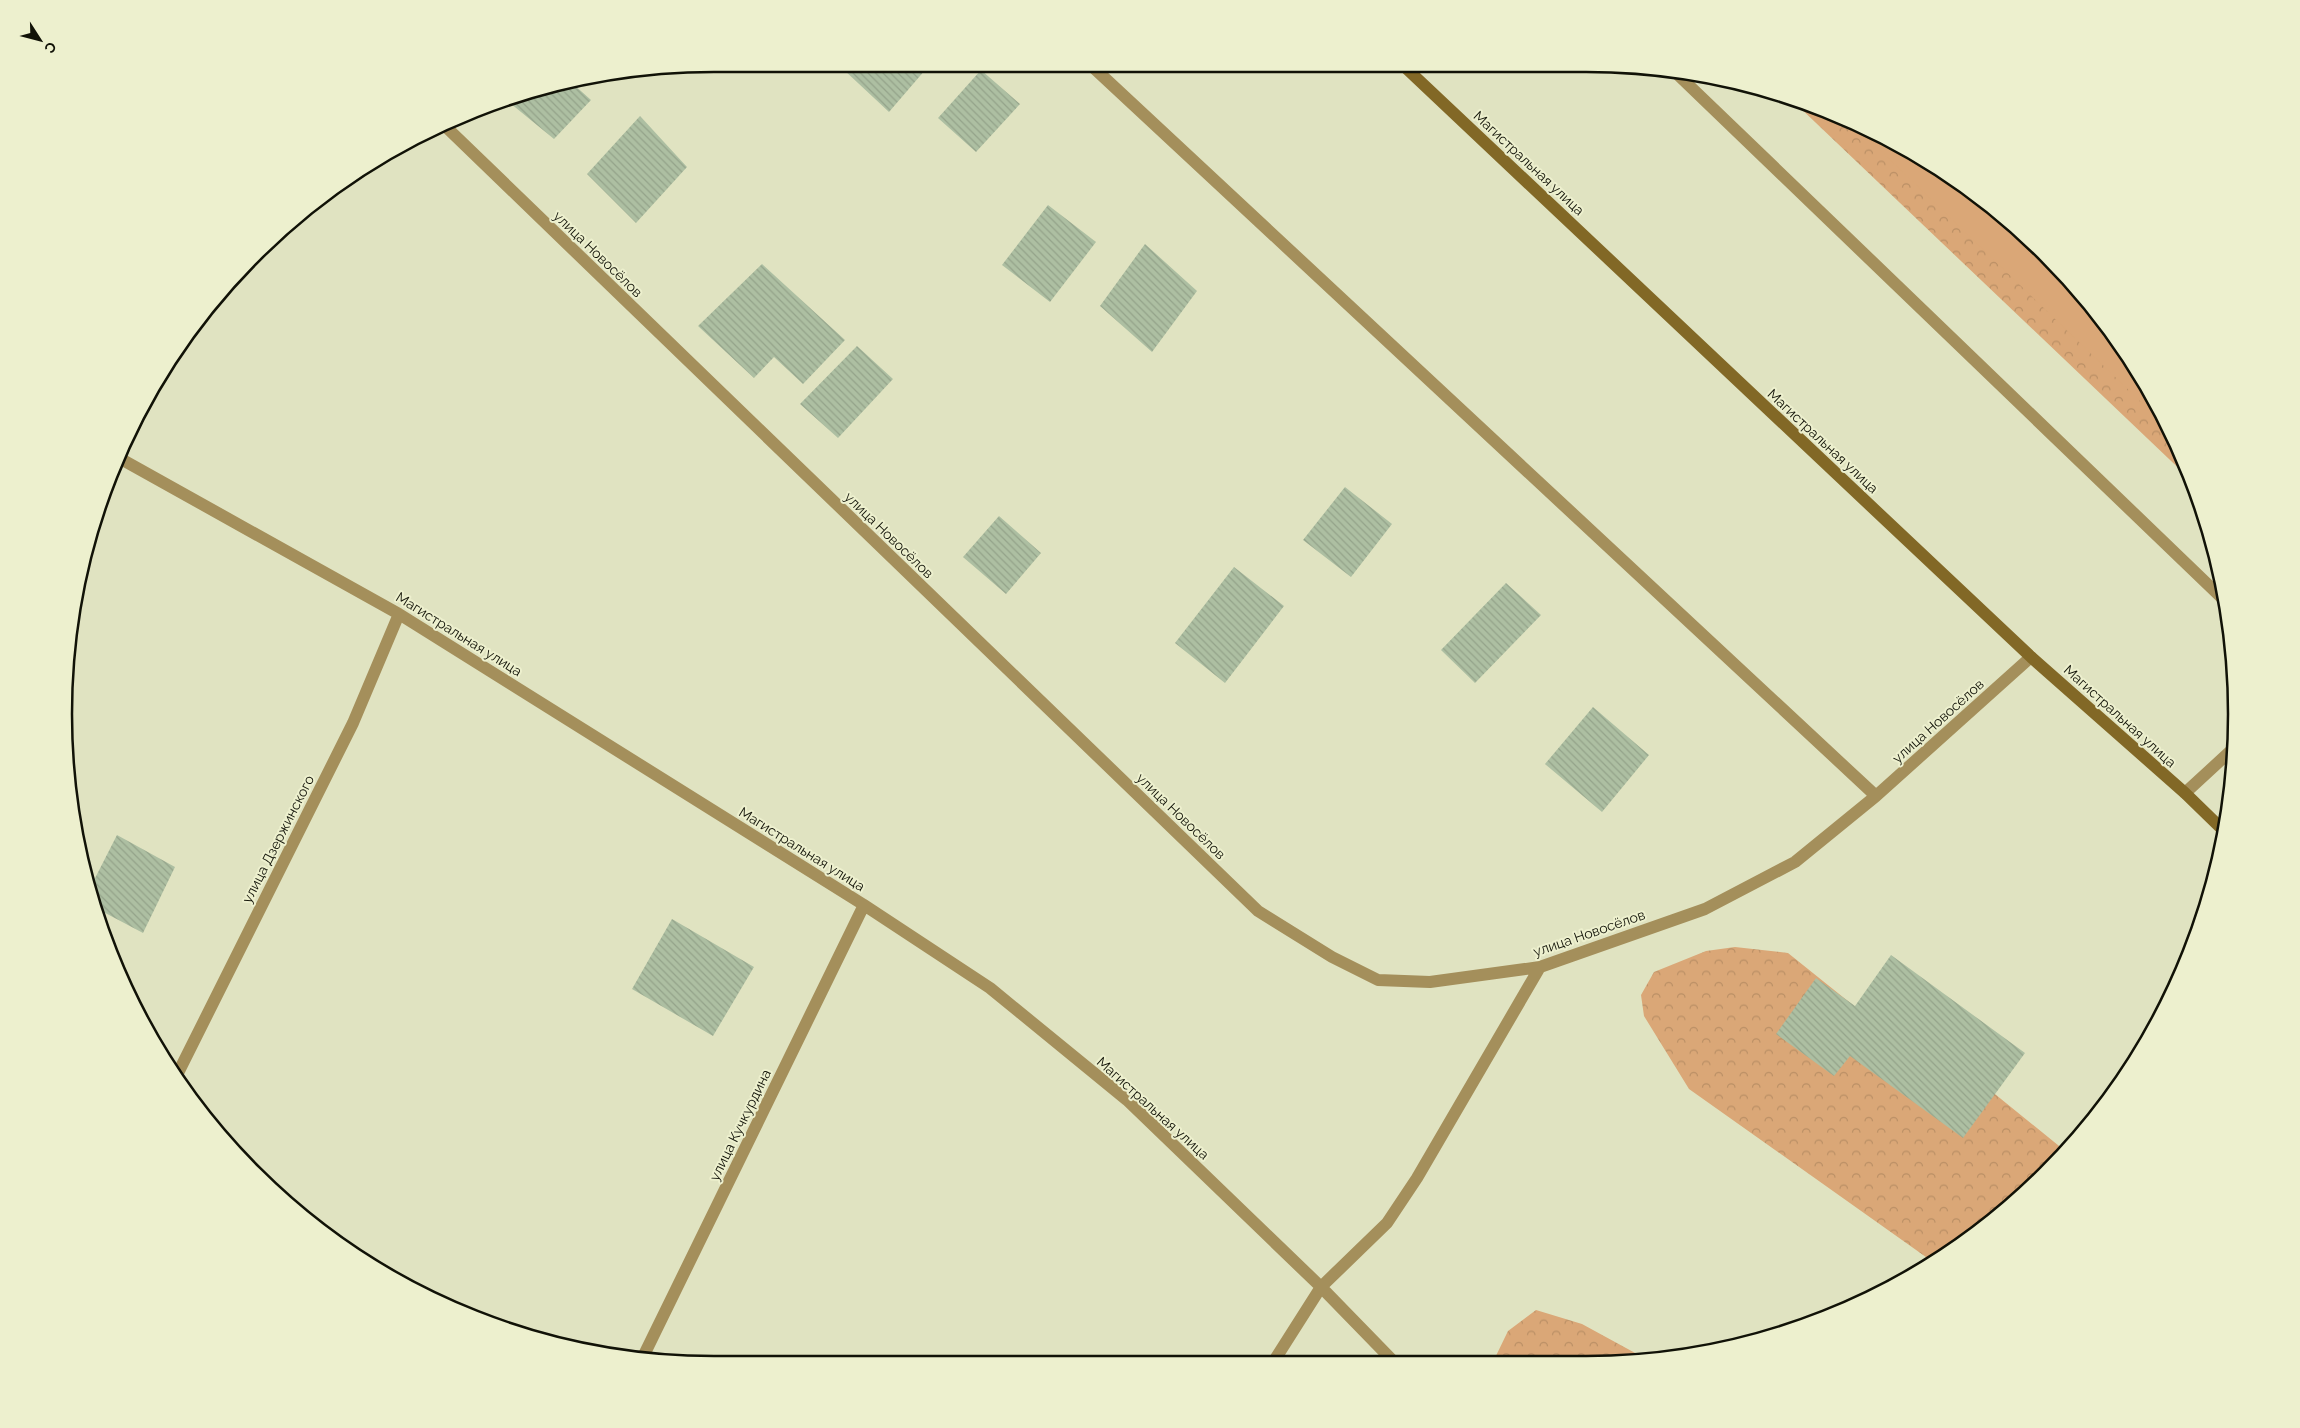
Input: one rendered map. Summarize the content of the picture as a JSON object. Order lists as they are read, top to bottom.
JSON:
{
  "streets": {
    "main road": ["Магистральная улица"],
    "street": ["улица Новосёлов", "улица Дзержинского", "улица Кучкурдина"]
  },
  "crossings": [
    ["Магистральная улица", "улица Новосёлов"],
    ["Магистральная улица", "улица Дзержинского"],
    ["Магистральная улица", "улица Кучкурдина"]
  ],
  "north": "bottom right"
}
